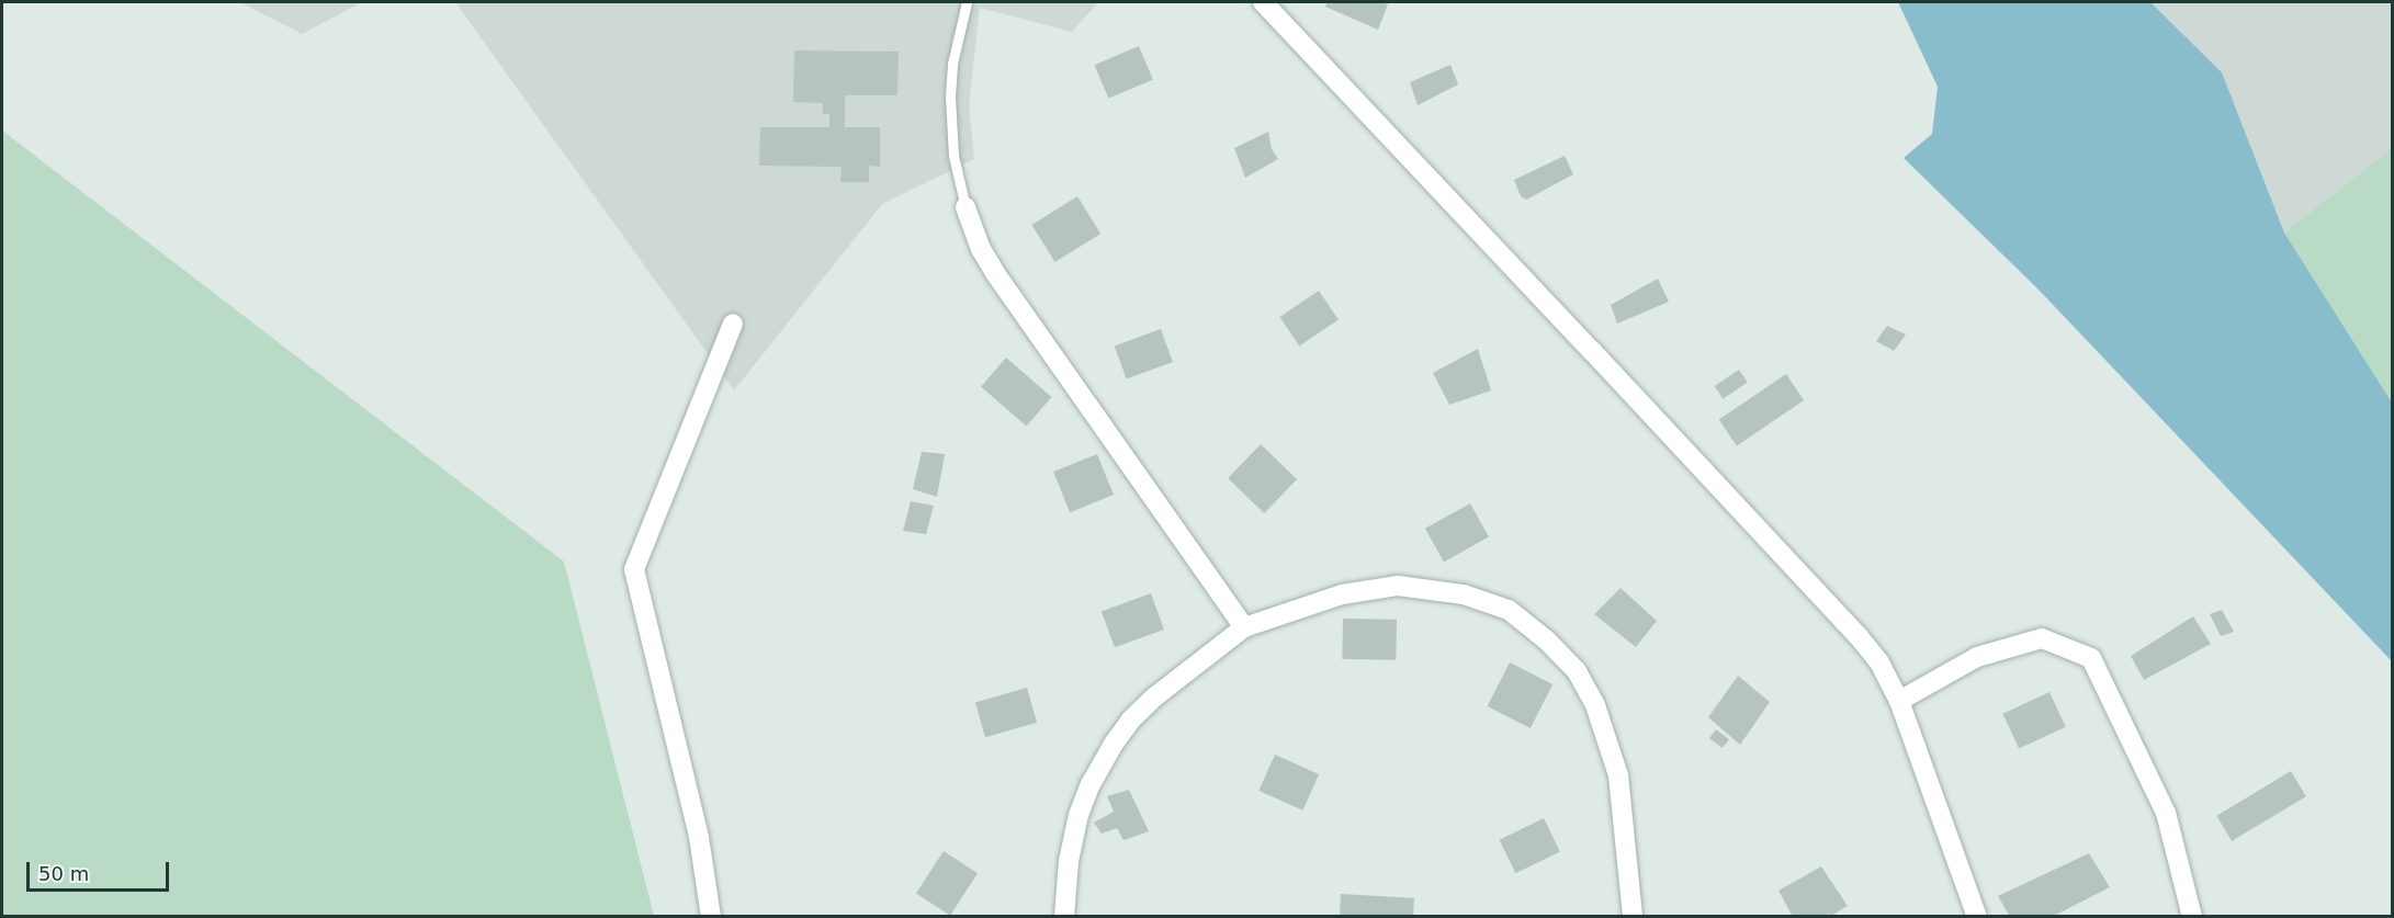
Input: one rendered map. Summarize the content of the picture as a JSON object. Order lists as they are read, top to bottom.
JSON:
{
  "scale_bar": "50 m"
}
